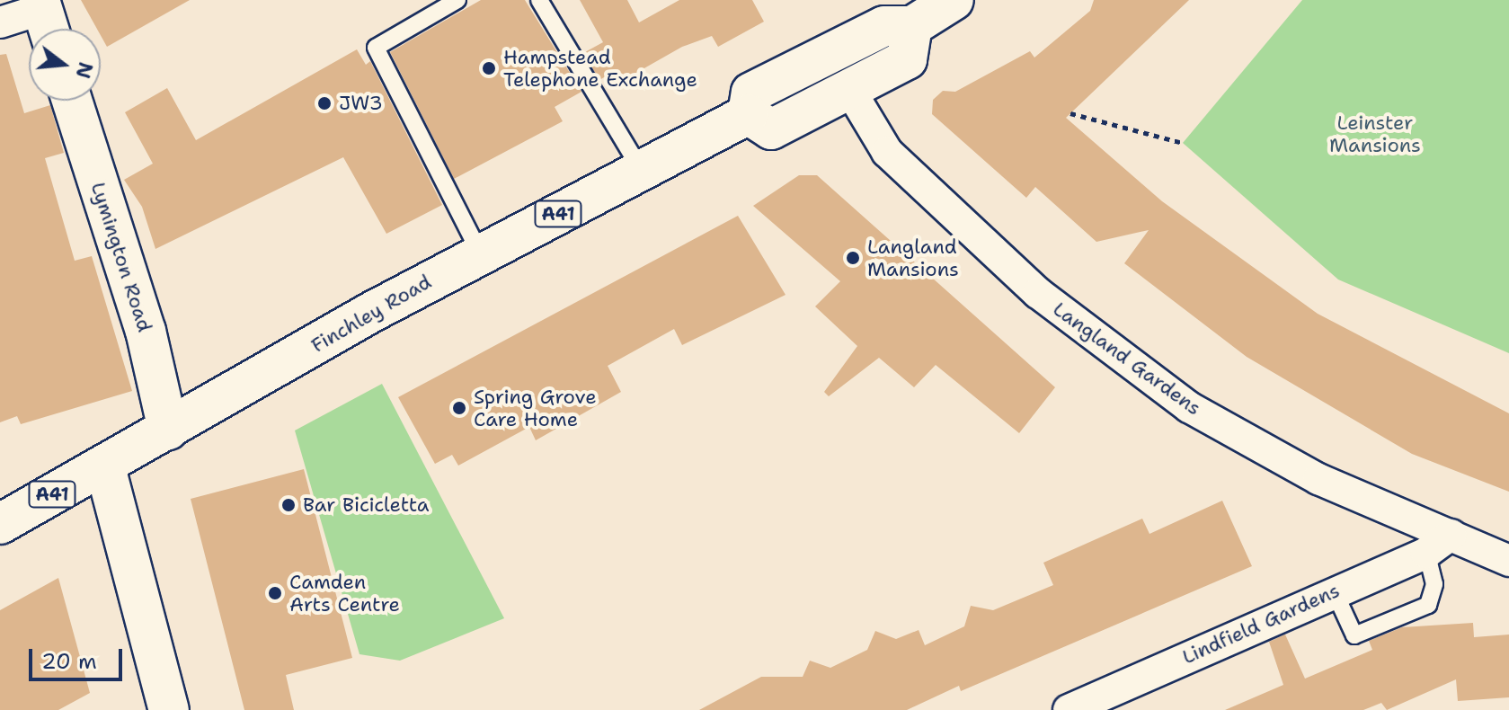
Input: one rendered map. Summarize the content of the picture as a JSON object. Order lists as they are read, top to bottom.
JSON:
{
  "streets": {
    "main road": ["A41", "Lymington Road", "Finchley Road"],
    "street": ["Langland Gardens", "Lindfield Gardens"]
  },
  "crossings": [
    ["Lymington Road", "Finchley Road"],
    ["Langland Gardens", "Lindfield Gardens"]
  ],
  "parks": ["Leinster Mansions"],
  "places": [
    "Hampstead Telephone Exchange",
    "JW3",
    "Langland Mansions",
    "Spring Grove Care Home",
    "Bar Bicicletta",
    "Camden Arts Centre"
  ],
  "scale_bar": "20 m",
  "north": "right"
}
